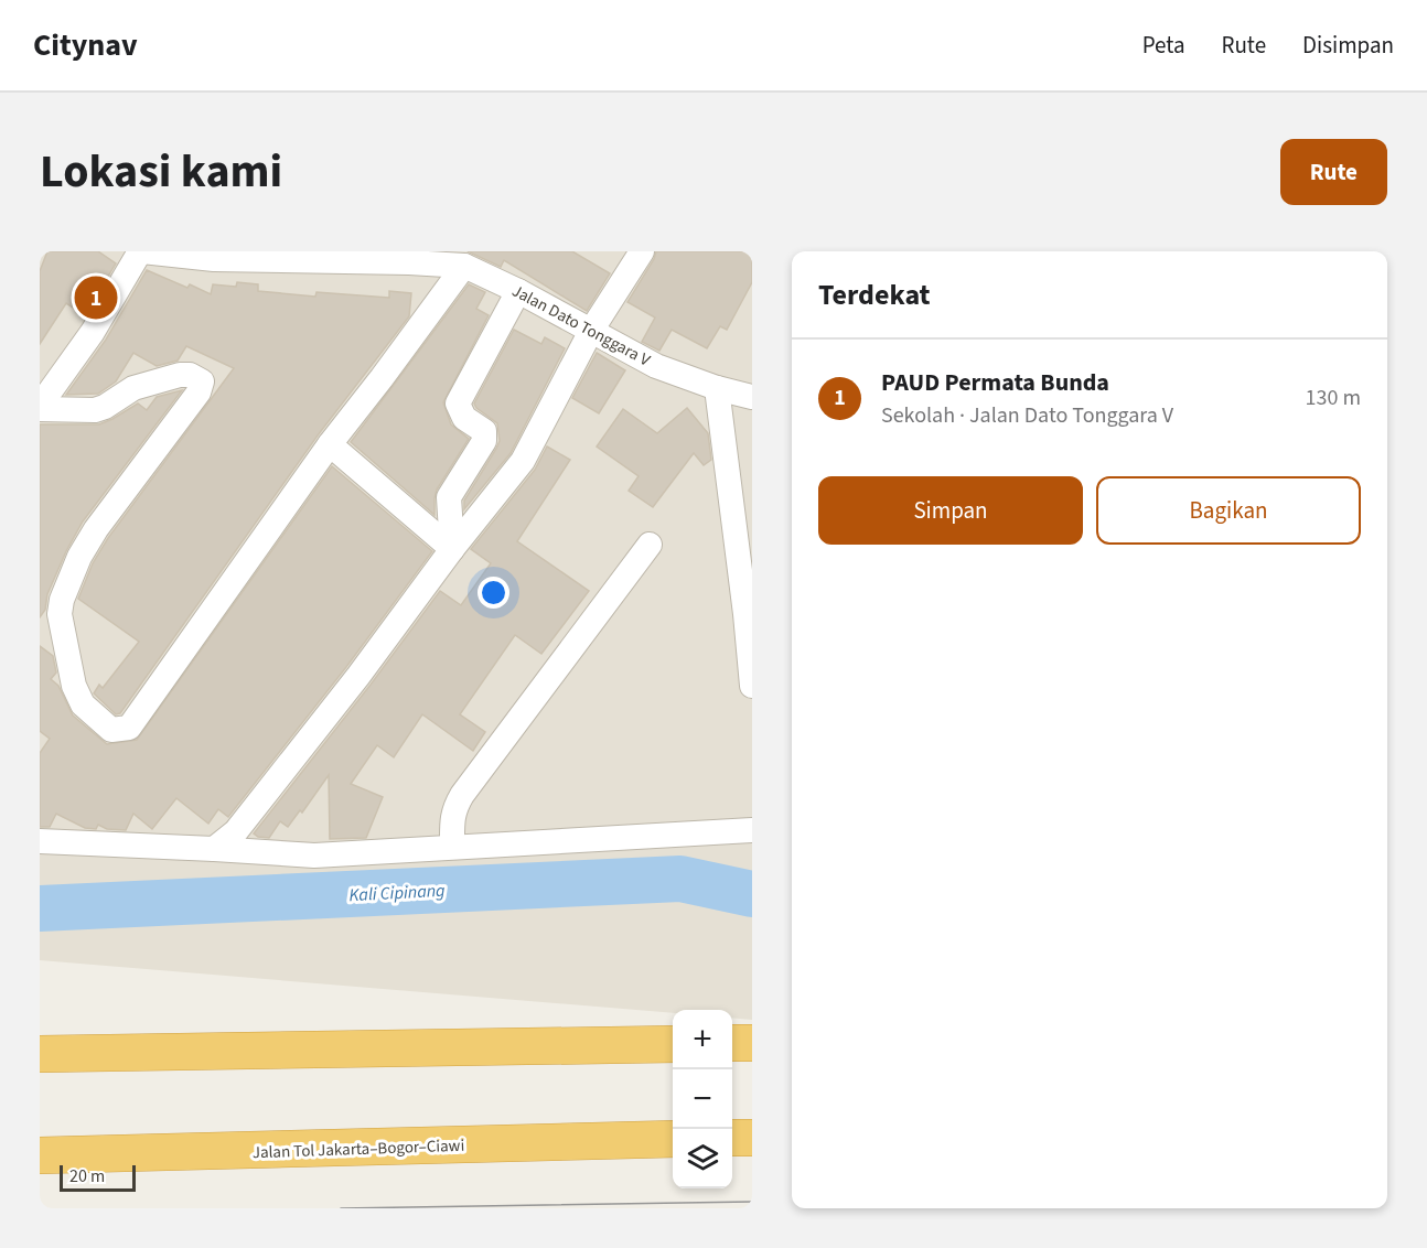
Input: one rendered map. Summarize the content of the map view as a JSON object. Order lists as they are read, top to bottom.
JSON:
{
  "streets": {
    "highway": ["Jalan Tol Jakarta–Bogor–Ciawi"],
    "street": ["Jalan Dato Tonggara V"]
  },
  "water": ["Kali Cipinang"],
  "scale_bar": "20 m",
  "page": {
    "header": "Citynav",
    "nav": ["Peta", "Rute", "Disimpan"],
    "title": "Lokasi kami",
    "buttons": [
      "Rute",
      ["Simpan", "Bagikan"]
    ],
    "heading": "Terdekat",
    "pins": "1",
    "list": [
      {
        "mark": "1",
        "name": "PAUD Permata Bunda",
        "note": "Sekolah · Jalan Dato Tonggara V",
        "value": "130 m"
      }
    ],
    "map_buttons": ["+", "−"],
    "scale": "20 m"
  }
}
